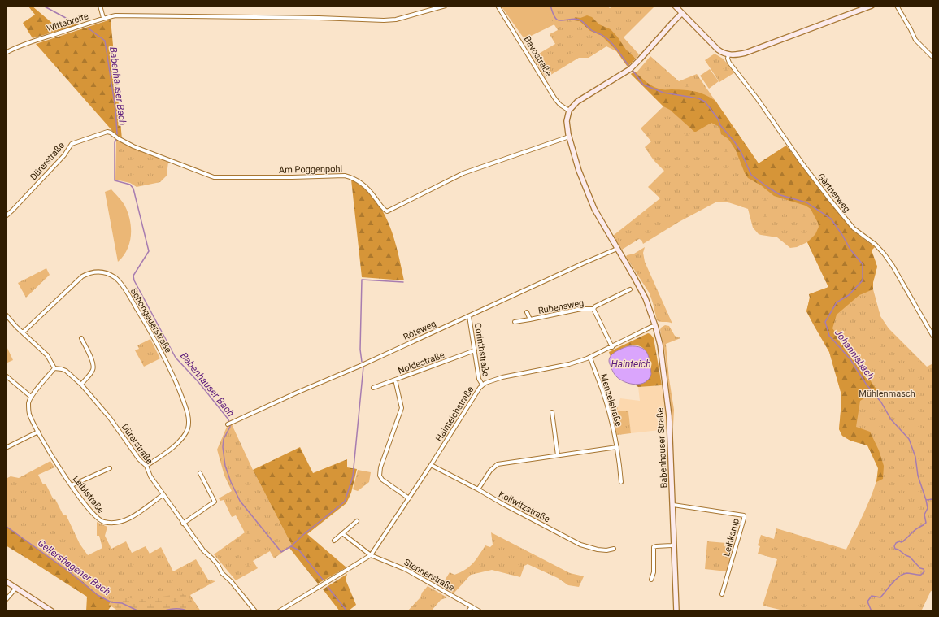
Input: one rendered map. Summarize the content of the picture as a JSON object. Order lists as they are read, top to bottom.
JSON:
{
  "streets": {
    "main road": ["Babenhauser Straße"],
    "street": [
      "Wittebreite",
      "Bavostraße",
      "Dürerstraße",
      "Am Poggenpohl",
      "Gärtnerweg",
      "Rubensweg",
      "Schongauerstraße",
      "Röteweg",
      "Corinthstraße",
      "Noldestraße",
      "Menzelstraße",
      "Hainteichstraße",
      "Leiblstraße",
      "Kollwitzstraße",
      "Leihkamp",
      "Stennerstraße"
    ]
  },
  "crossings": [
    ["Dürerstraße", "Am Poggenpohl"],
    ["Dürerstraße", "Schongauerstraße"],
    ["Dürerstraße", "Leiblstraße"],
    ["Am Poggenpohl", "Babenhauser Straße"],
    ["Rubensweg", "Hainteichstraße"],
    ["Röteweg", "Corinthstraße"],
    ["Röteweg", "Babenhauser Straße"],
    ["Corinthstraße", "Noldestraße"],
    ["Corinthstraße", "Hainteichstraße"],
    ["Menzelstraße", "Hainteichstraße"],
    ["Hainteichstraße", "Babenhauser Straße"],
    ["Hainteichstraße", "Kollwitzstraße"],
    ["Hainteichstraße", "Stennerstraße"],
    ["Babenhauser Straße", "Leihkamp"]
  ],
  "water": [
    "Babenhauser Bach",
    "Johannisbach",
    "Hainteich",
    "Gellershagener Bach"
  ],
  "parks": ["Mühlenmasch"]
}
